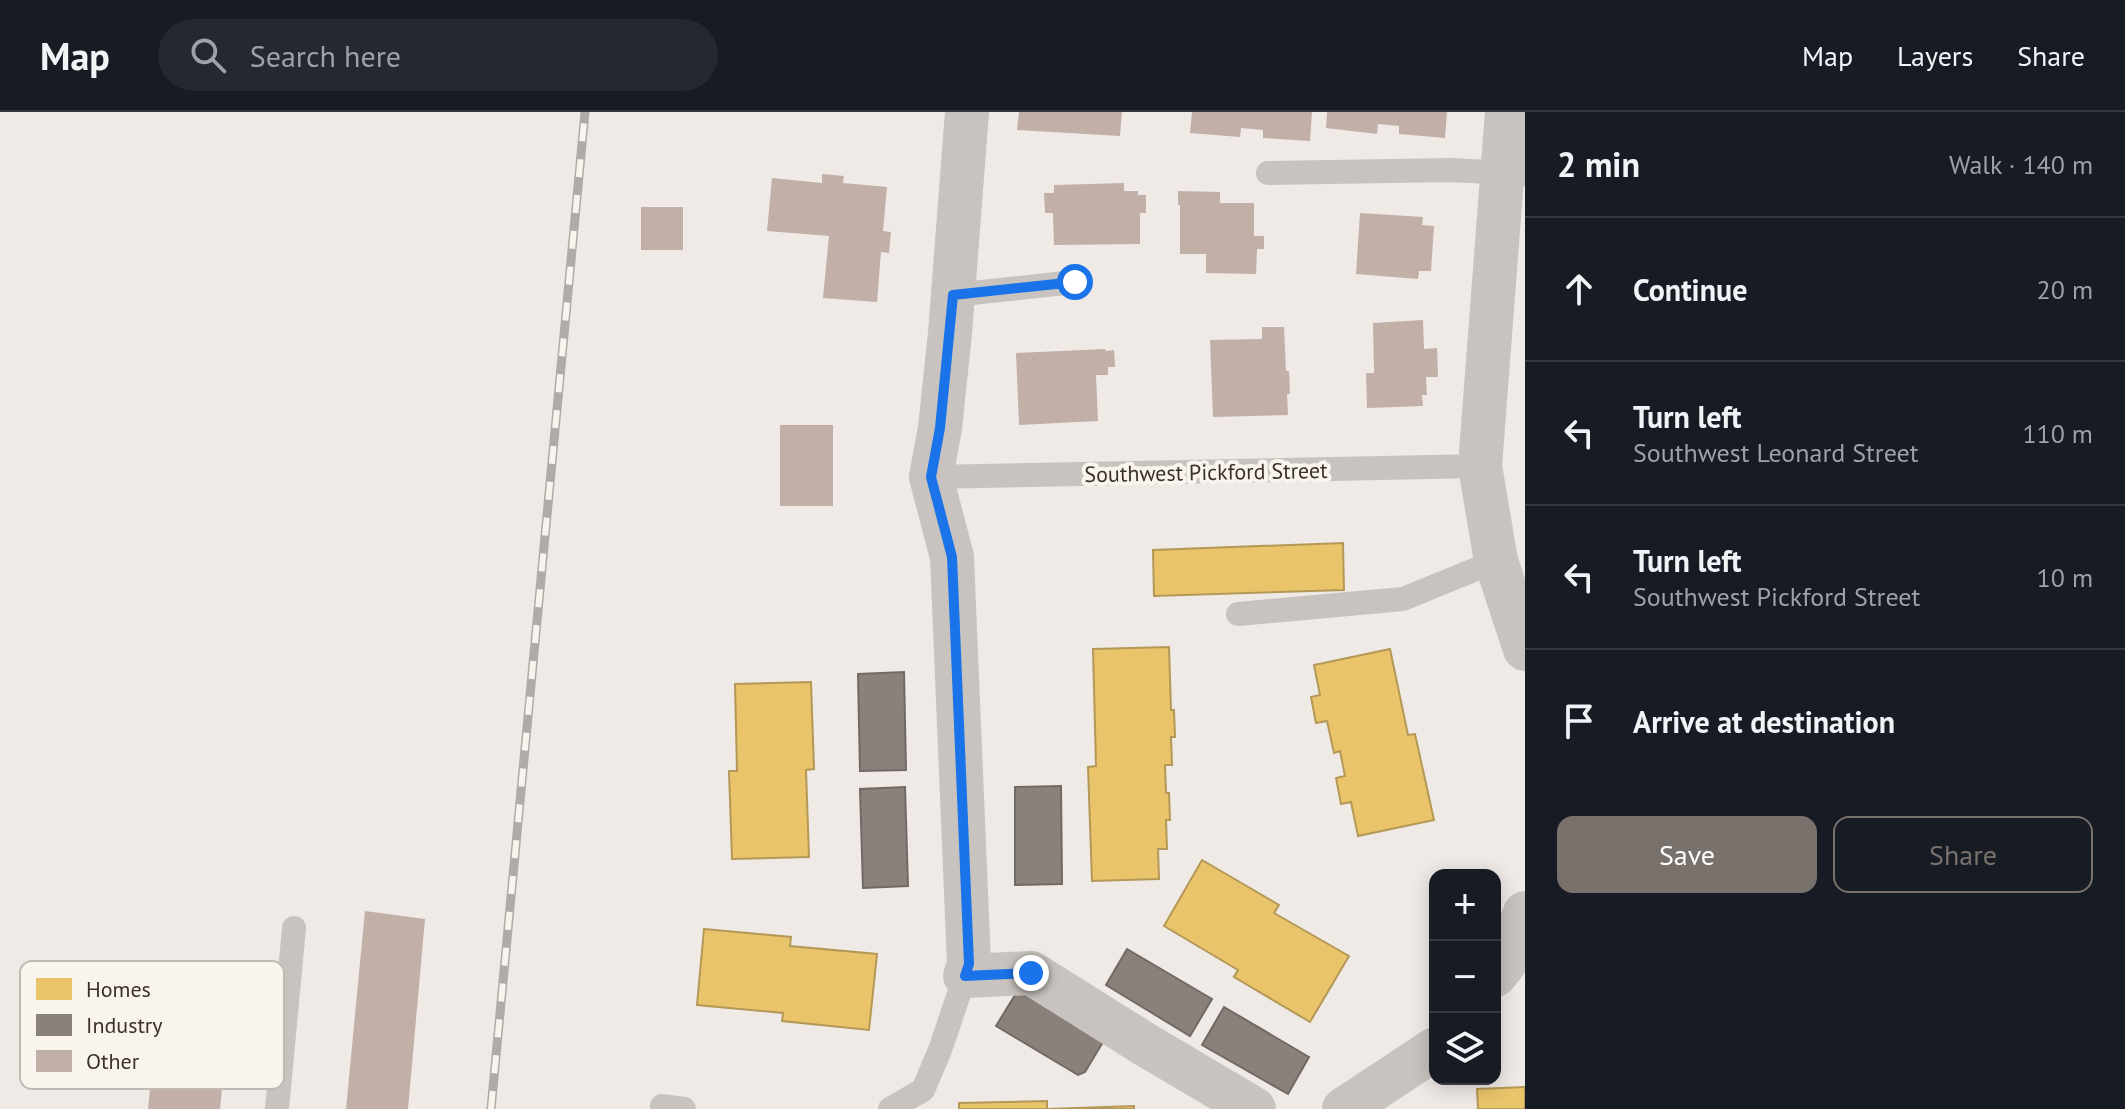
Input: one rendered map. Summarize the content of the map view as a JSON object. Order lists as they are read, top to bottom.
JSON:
{
  "streets": {
    "lane": ["Southwest Pickford Street"]
  },
  "legend": ["Homes", "Industry", "Other"],
  "page": {
    "header": "Map",
    "search": "Search here",
    "nav": ["Map", "Layers", "Share"],
    "heading": ["2 min", "Walk · 140 m"],
    "list": [
      ["Continue", "20 m"],
      ["Turn left", "Southwest Leonard Street", "110 m"],
      ["Turn left", "Southwest Pickford Street", "10 m"],
      "Arrive at destination"
    ],
    "buttons": ["Save", "Share"],
    "map_buttons": ["+", "−"]
  }
}
